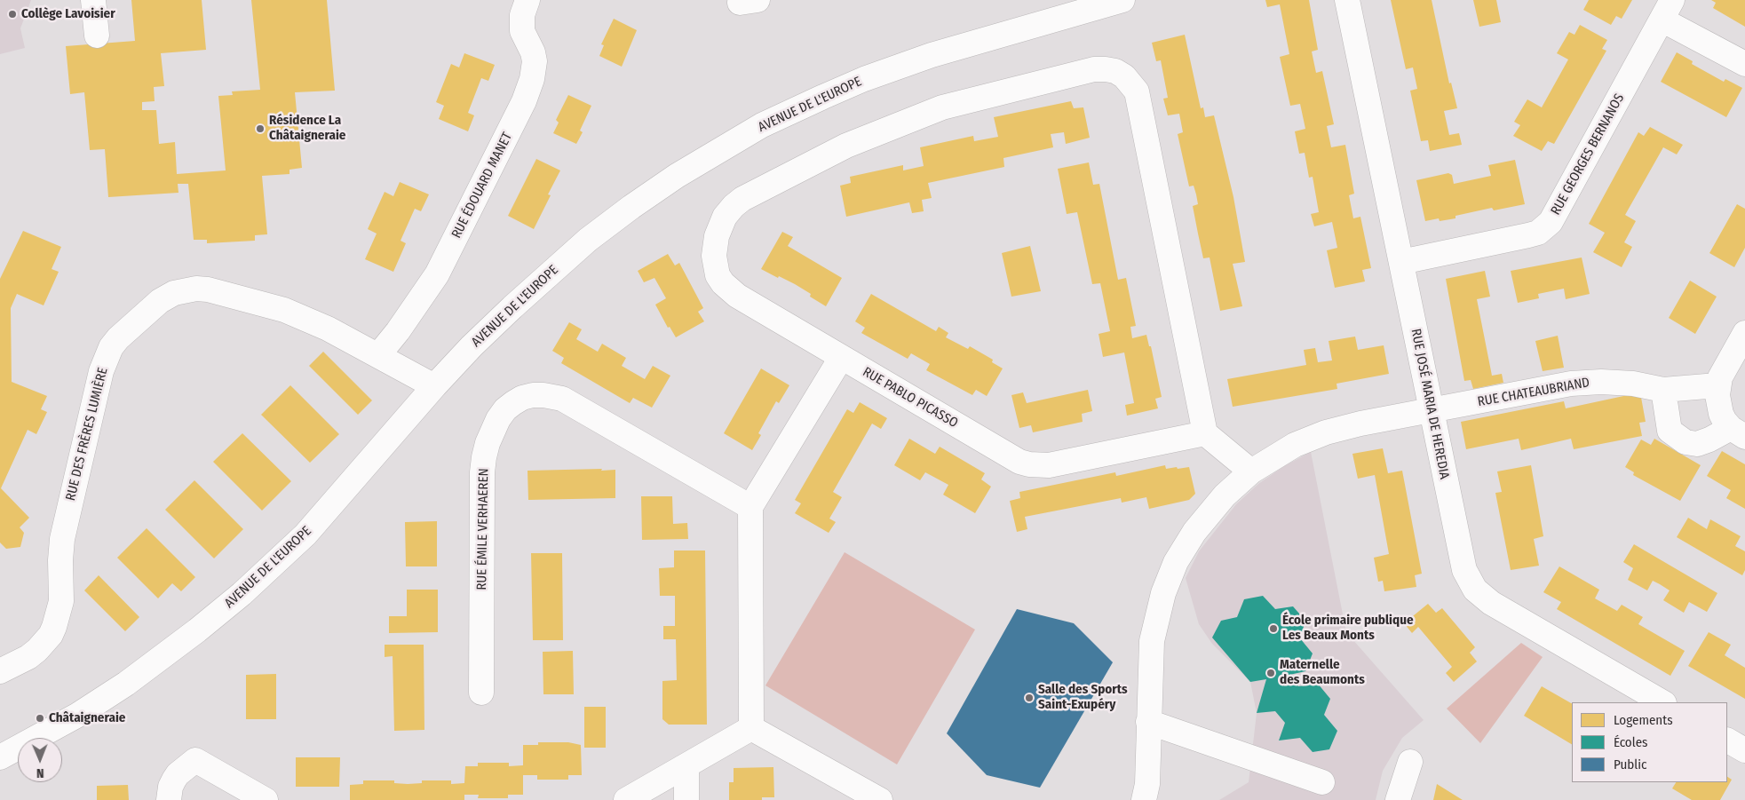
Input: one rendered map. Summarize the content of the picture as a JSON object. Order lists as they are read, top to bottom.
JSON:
{
  "streets": {
    "street": [
      "AVENUE DE L'EUROPE",
      "RUE GEORGES BERNANOS",
      "RUE ÉDOUARD MANET",
      "RUE CHATEAUBRIAND",
      "RUE PABLO PICASSO",
      "RUE JOSÉ MARIA DE HEREDIA",
      "RUE DES FRÈRES LUMIÈRE",
      "RUE ÉMILE VERHAEREN"
    ]
  },
  "crossings": [
    ["AVENUE DE L'EUROPE", "RUE DES FRÈRES LUMIÈRE"],
    ["RUE GEORGES BERNANOS", "RUE JOSÉ MARIA DE HEREDIA"],
    ["RUE ÉDOUARD MANET", "RUE DES FRÈRES LUMIÈRE"],
    ["RUE CHATEAUBRIAND", "RUE JOSÉ MARIA DE HEREDIA"]
  ],
  "places": [
    "Collège Lavoisier",
    "Résidence La Châtaigneraie",
    "École primaire publique Les Beaux Monts",
    "Maternelle des Beaumonts",
    "Salle des Sports Saint-Exupéry",
    "Châtaigneraie"
  ],
  "legend": ["Logements", "Écoles", "Public"],
  "north": "bottom"
}
